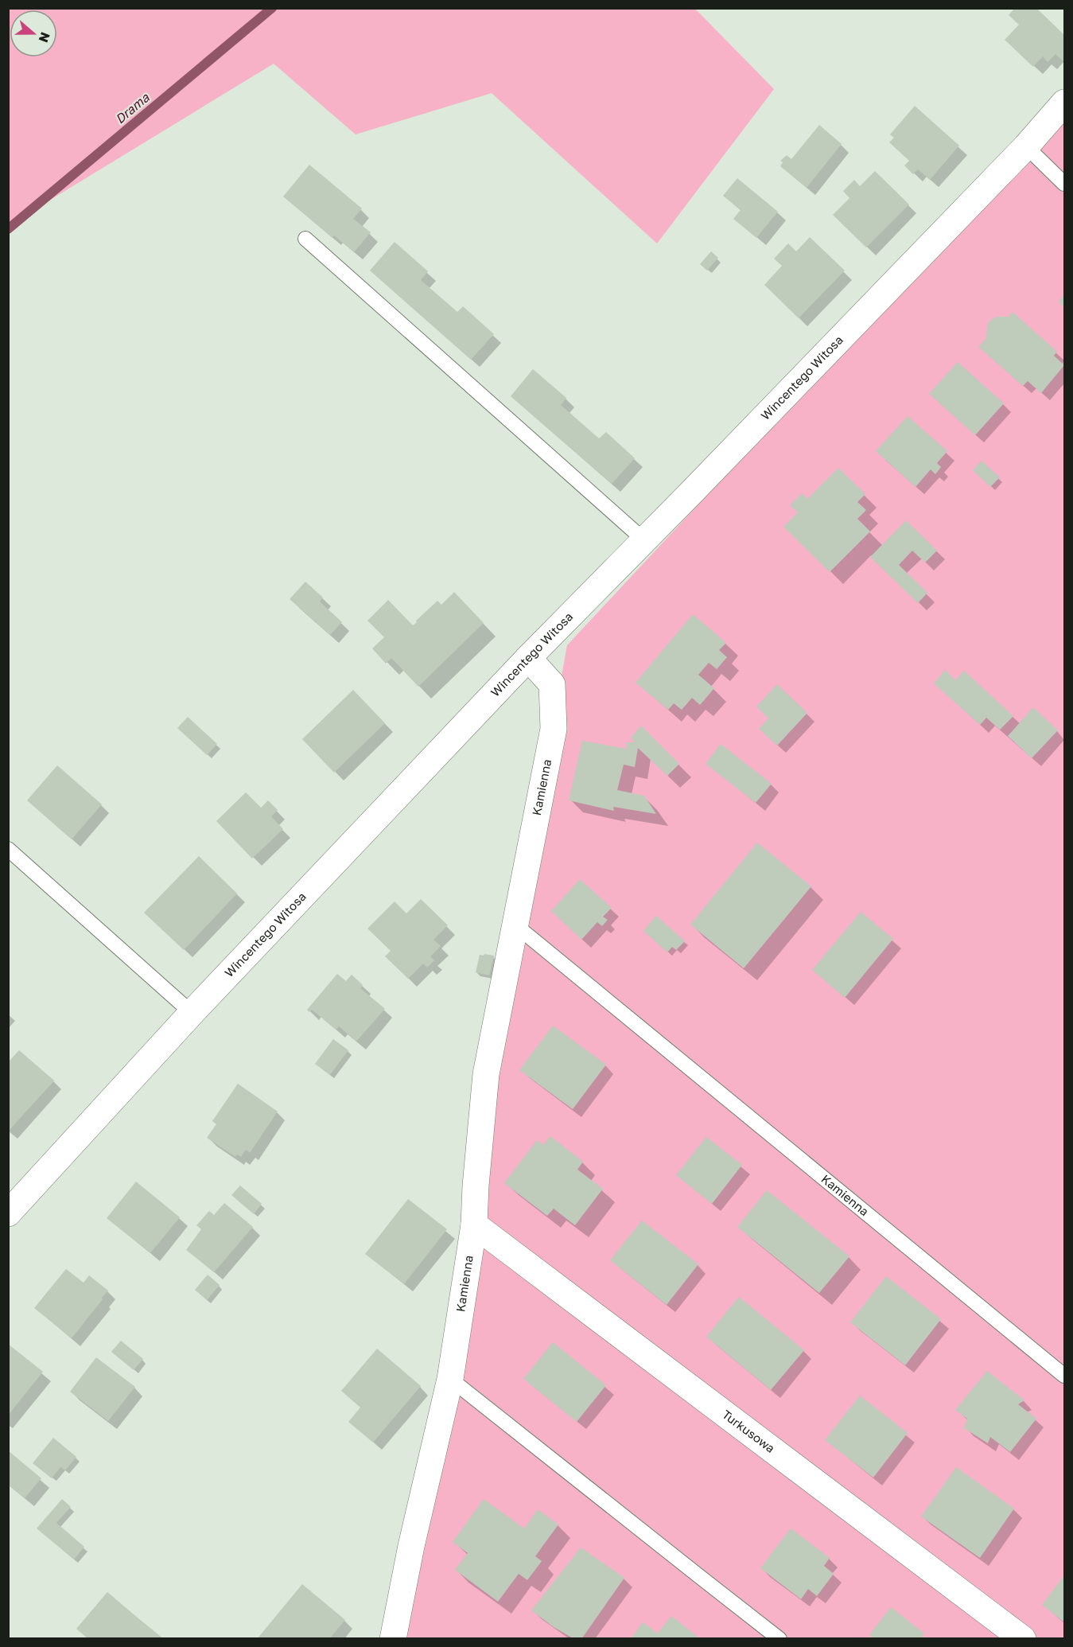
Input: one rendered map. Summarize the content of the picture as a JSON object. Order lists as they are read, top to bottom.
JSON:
{
  "streets": {
    "street": ["Wincentego Witosa", "Kamienna", "Turkusowa"]
  },
  "crossings": [
    ["Wincentego Witosa", "Kamienna"],
    ["Kamienna", "Turkusowa"]
  ],
  "water": ["Drama"],
  "north": "right"
}
